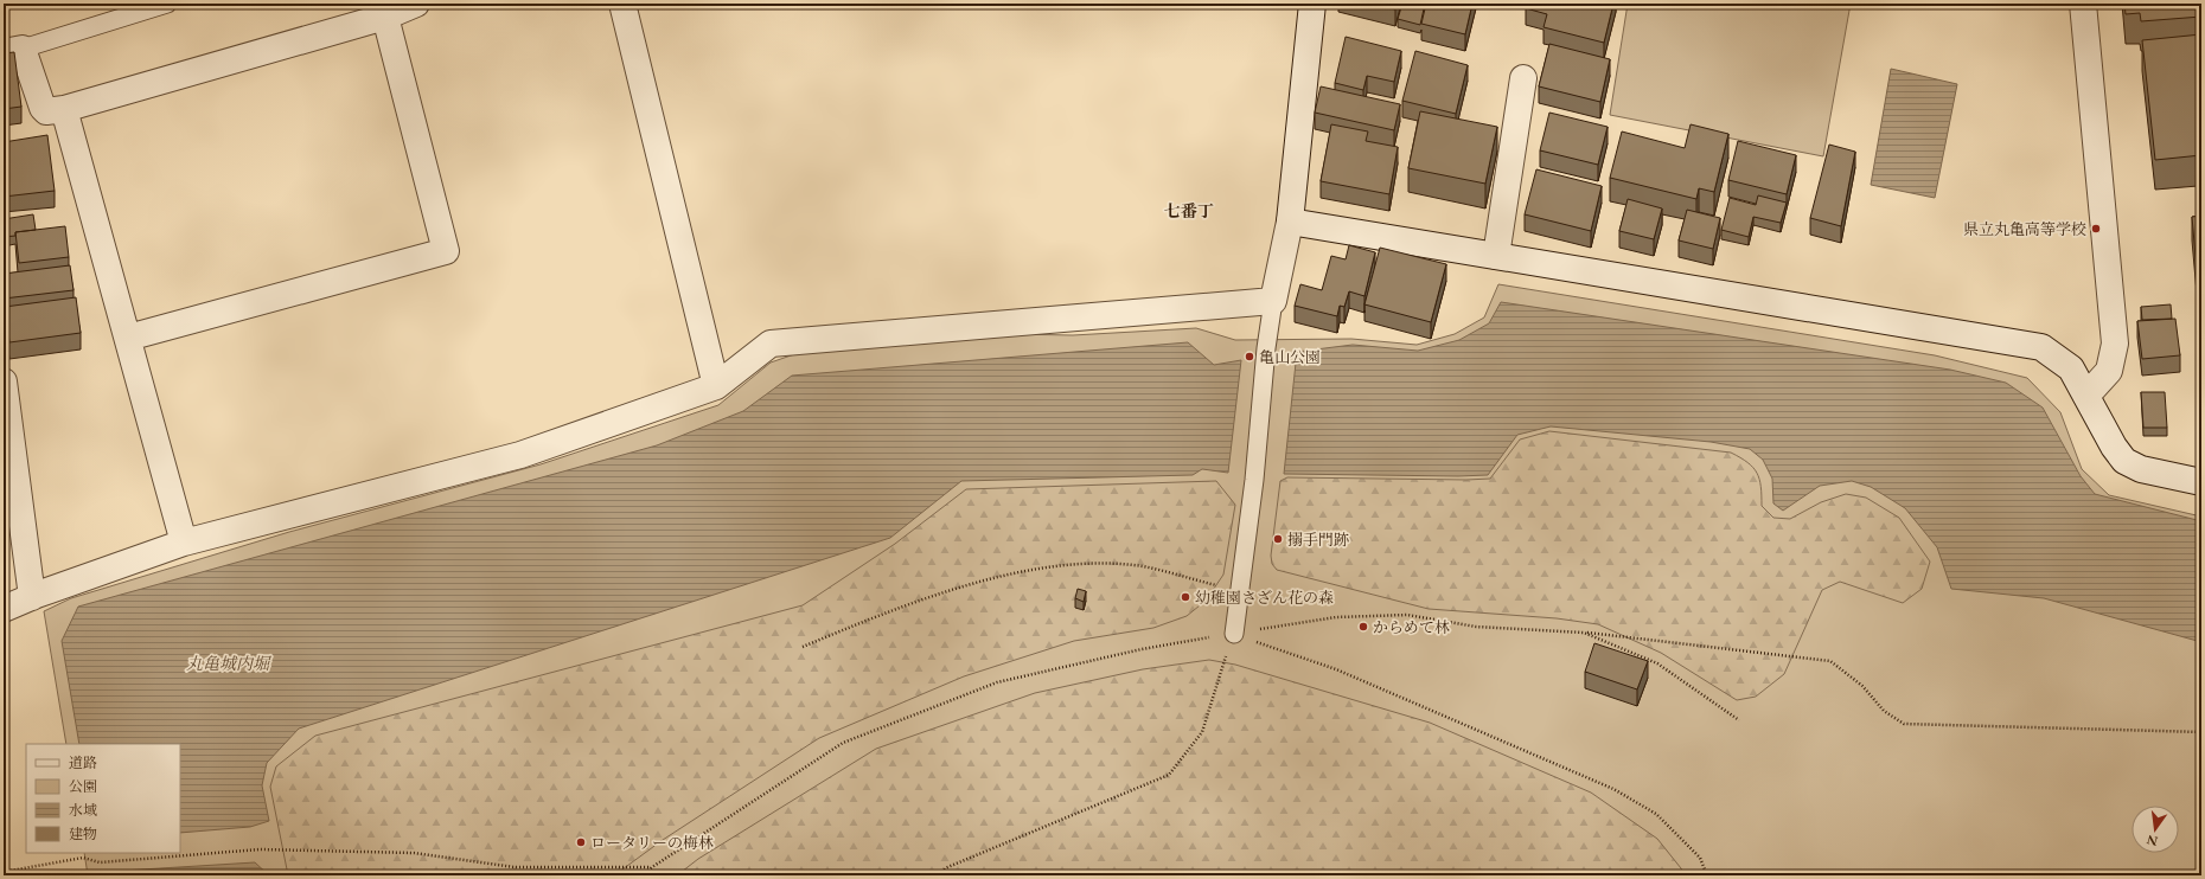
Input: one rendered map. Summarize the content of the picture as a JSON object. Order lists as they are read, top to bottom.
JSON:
{
  "districts": ["七番丁"],
  "water": ["丸亀城内堀"],
  "places": [
    "県立丸亀高等学校",
    "亀山公園",
    "搦手門跡",
    "幼稚園さざん花の森",
    "からめて林",
    "ロータリーの梅林"
  ],
  "legend": [
    "道路",
    "公園",
    "水域",
    "建物"
  ],
  "north": "bottom"
}
